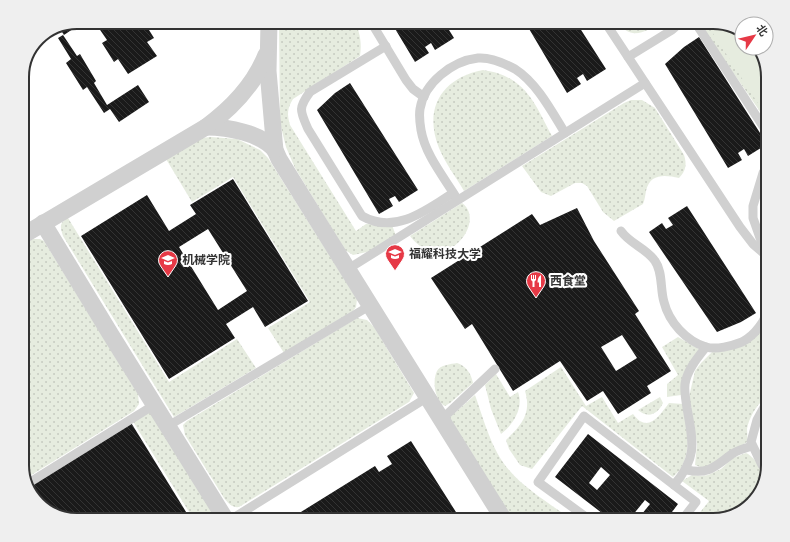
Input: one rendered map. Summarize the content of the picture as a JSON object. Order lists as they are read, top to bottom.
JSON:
{
  "places": {
    "school or university": ["福耀科技大学", "机械学院"],
    "restaurant": ["西食堂"]
  },
  "north": "top right"
}
